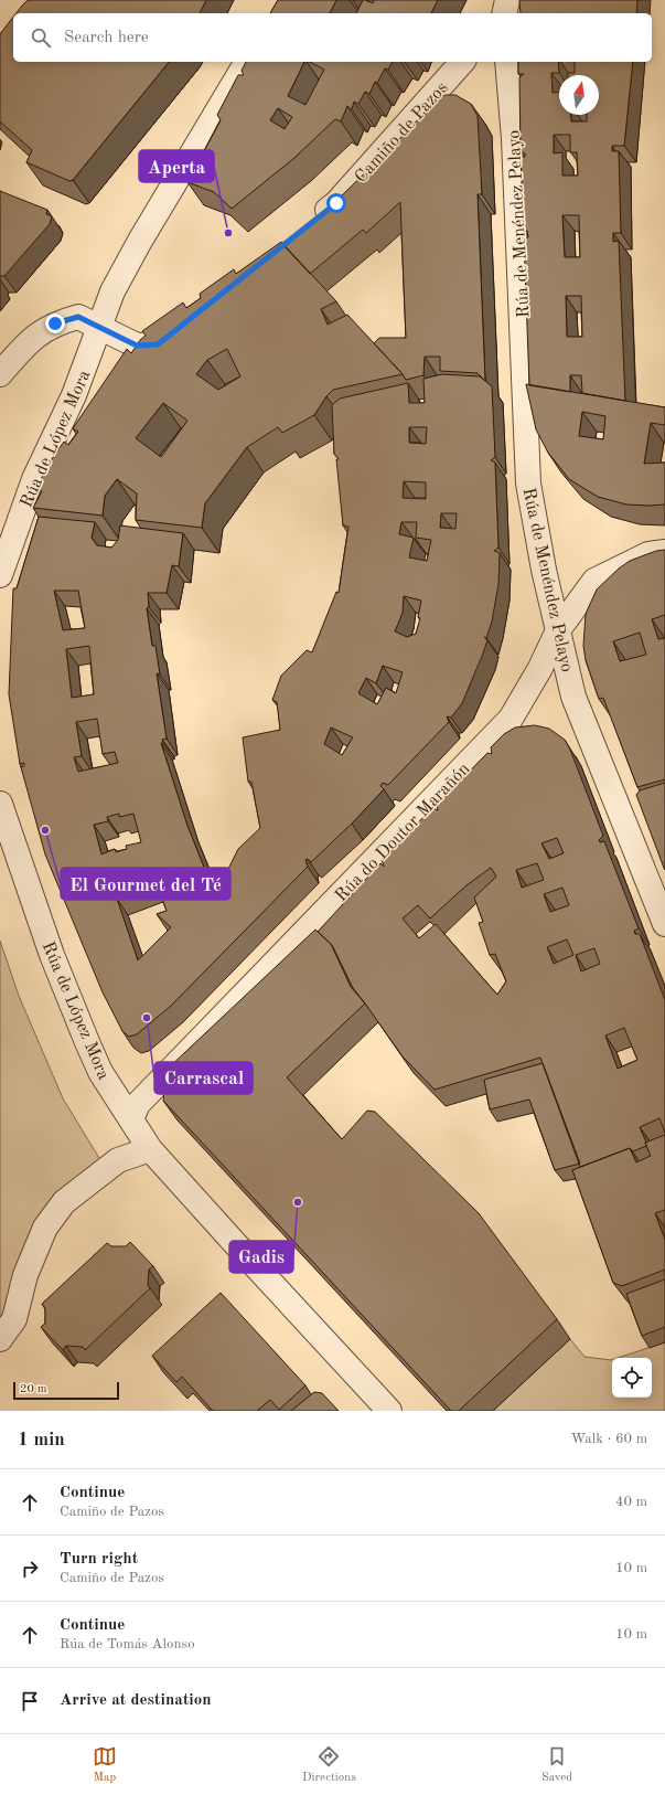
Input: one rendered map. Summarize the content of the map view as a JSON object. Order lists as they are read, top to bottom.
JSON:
{
  "streets": {
    "street": [
      "Camiño de Pazos",
      "Rúa de Menéndez Pelayo",
      "Rúa de López Mora",
      "Rúa do Doutor Marañón"
    ]
  },
  "crossings": [
    ["Rúa de Menéndez Pelayo", "Rúa do Doutor Marañón"],
    ["Rúa de López Mora", "Rúa do Doutor Marañón"]
  ],
  "places": [
    "Aperta",
    "El Gourmet del Té",
    "Carrascal",
    "Gadis"
  ],
  "scale_bar": "20 m",
  "north": "top",
  "page": {
    "search": "Search here",
    "scale": "20 m",
    "heading": ["1 min", "Walk · 60 m"],
    "list": [
      ["Continue", "Camiño de Pazos", "40 m"],
      ["Turn right", "Camiño de Pazos", "10 m"],
      ["Continue", "Rúa de Tomás Alonso", "10 m"],
      "Arrive at destination"
    ],
    "nav": ["Map", "Directions", "Saved"]
  }
}
